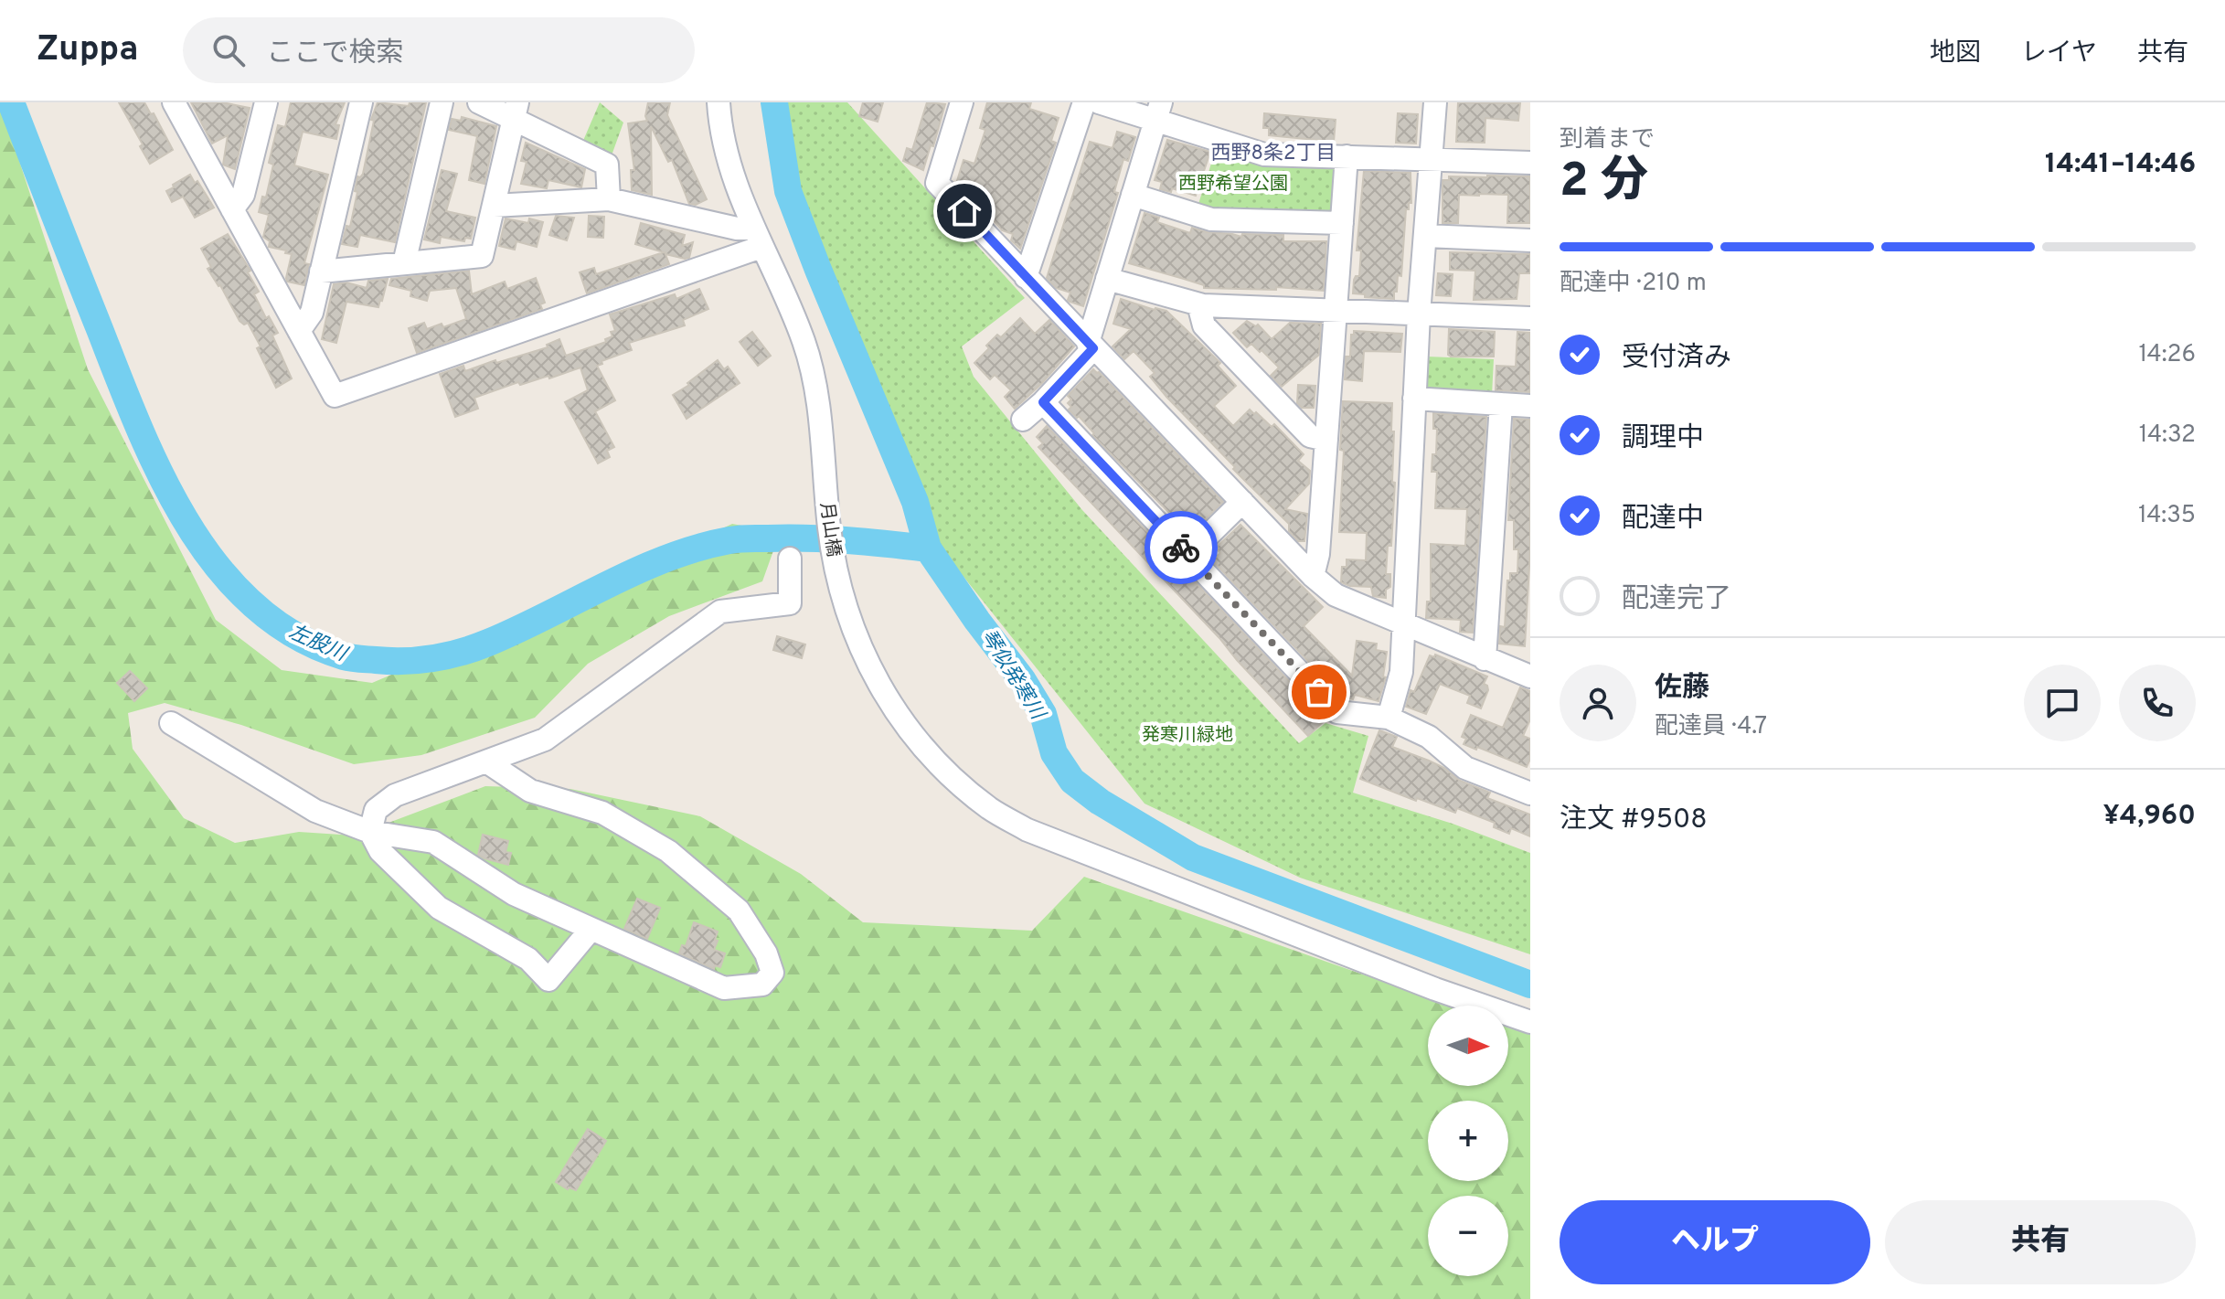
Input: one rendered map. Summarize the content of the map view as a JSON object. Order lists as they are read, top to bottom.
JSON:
{
  "streets": {
    "street": ["月山橋"]
  },
  "districts": ["西野8条2丁目"],
  "water": ["左股川", "琴似発寒川"],
  "parks": ["西野希望公園", "発寒川緑地"],
  "north": "right",
  "page": {
    "header": "Zuppa",
    "search": "ここで検索",
    "nav": ["地図", "レイヤ", "共有"],
    "heading": ["2 分", "到着まで", "14:41–14:46"],
    "panel": [
      "佐藤",
      "配達員 · 4.7",
      "注文 #9508",
      "¥4,960"
    ],
    "bar": "配達中 · 210 m",
    "list": [
      ["受付済み", "14:26"],
      ["調理中", "14:32"],
      ["配達中", "14:35"],
      "配達完了"
    ],
    "map_buttons": ["+", "−"],
    "buttons": ["ヘルプ", "共有"]
  }
}
